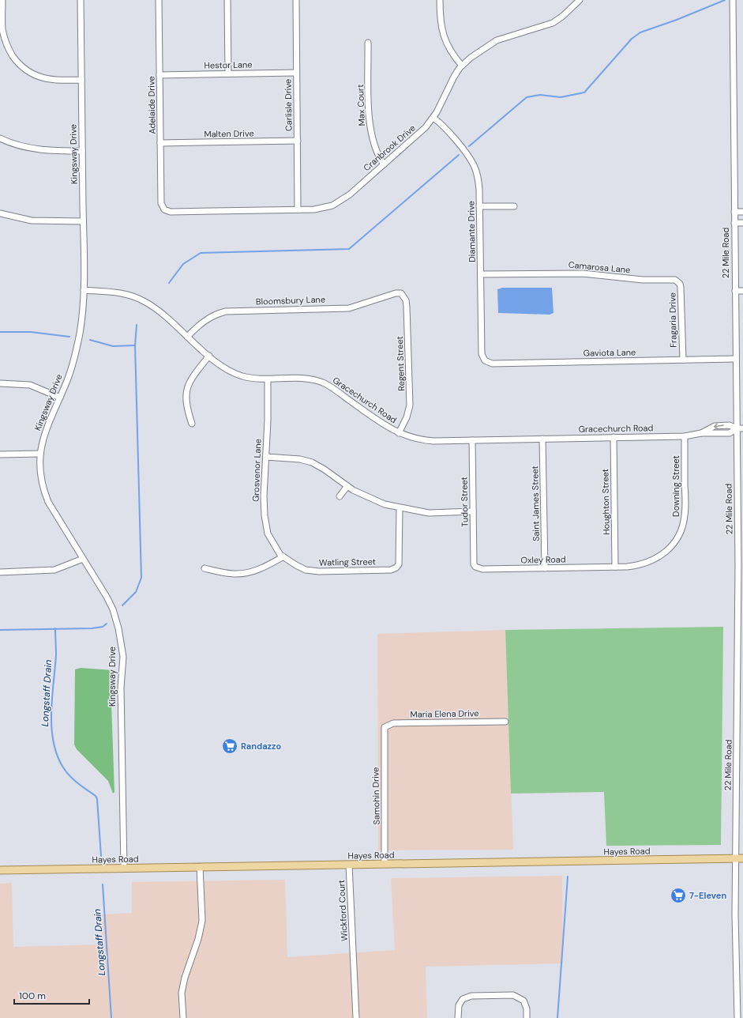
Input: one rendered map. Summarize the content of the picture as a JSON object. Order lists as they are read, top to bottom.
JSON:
{
  "streets": {
    "main road": ["Hayes Road"],
    "street": [
      "Hestor Lane",
      "Adelaide Drive",
      "Carlisle Drive",
      "Max Court",
      "Malten Drive",
      "Cranbrook Drive",
      "Kingsway Drive",
      "Diamante Drive",
      "22 Mile Road",
      "Camarosa Lane",
      "Bloomsbury Lane",
      "Fragaria Drive",
      "Gaviota Lane",
      "Regent Street",
      "Gracechurch Road",
      "Grosvenor Lane",
      "Downing Street",
      "Tudor Street",
      "Houghton Street",
      "Saint James Street",
      "Oxley Road",
      "Watling Street",
      "Maria Elena Drive",
      "Samohin Drive",
      "Wickford Court"
    ]
  },
  "crossings": [
    ["Hestor Lane", "Adelaide Drive"],
    ["Hestor Lane", "Carlisle Drive"],
    ["Adelaide Drive", "Malten Drive"],
    ["Adelaide Drive", "Cranbrook Drive"],
    ["Carlisle Drive", "Malten Drive"],
    ["Carlisle Drive", "Cranbrook Drive"],
    ["Max Court", "Cranbrook Drive"],
    ["Cranbrook Drive", "Diamante Drive"],
    ["Kingsway Drive", "Gracechurch Road"],
    ["Kingsway Drive", "Hayes Road"],
    ["Diamante Drive", "Camarosa Lane"],
    ["Diamante Drive", "Gaviota Lane"],
    ["22 Mile Road", "Gaviota Lane"],
    ["22 Mile Road", "Gracechurch Road"],
    ["22 Mile Road", "Hayes Road"],
    ["Camarosa Lane", "Fragaria Drive"],
    ["Bloomsbury Lane", "Regent Street"],
    ["Bloomsbury Lane", "Gracechurch Road"],
    ["Fragaria Drive", "Gaviota Lane"],
    ["Regent Street", "Gracechurch Road"],
    ["Gracechurch Road", "Grosvenor Lane"],
    ["Gracechurch Road", "Downing Street"],
    ["Gracechurch Road", "Tudor Street"],
    ["Gracechurch Road", "Houghton Street"],
    ["Gracechurch Road", "Saint James Street"],
    ["Grosvenor Lane", "Watling Street"],
    ["Downing Street", "Houghton Street"],
    ["Downing Street", "Oxley Road"],
    ["Tudor Street", "Oxley Road"],
    ["Houghton Street", "Oxley Road"],
    ["Saint James Street", "Oxley Road"],
    ["Maria Elena Drive", "Samohin Drive"],
    ["Samohin Drive", "Hayes Road"],
    ["Hayes Road", "Wickford Court"]
  ],
  "water": ["Longstaff Drain"],
  "places": {
    "supermarket": ["Randazzo", "7-Eleven"]
  },
  "scale_bar": "100 m"
}
